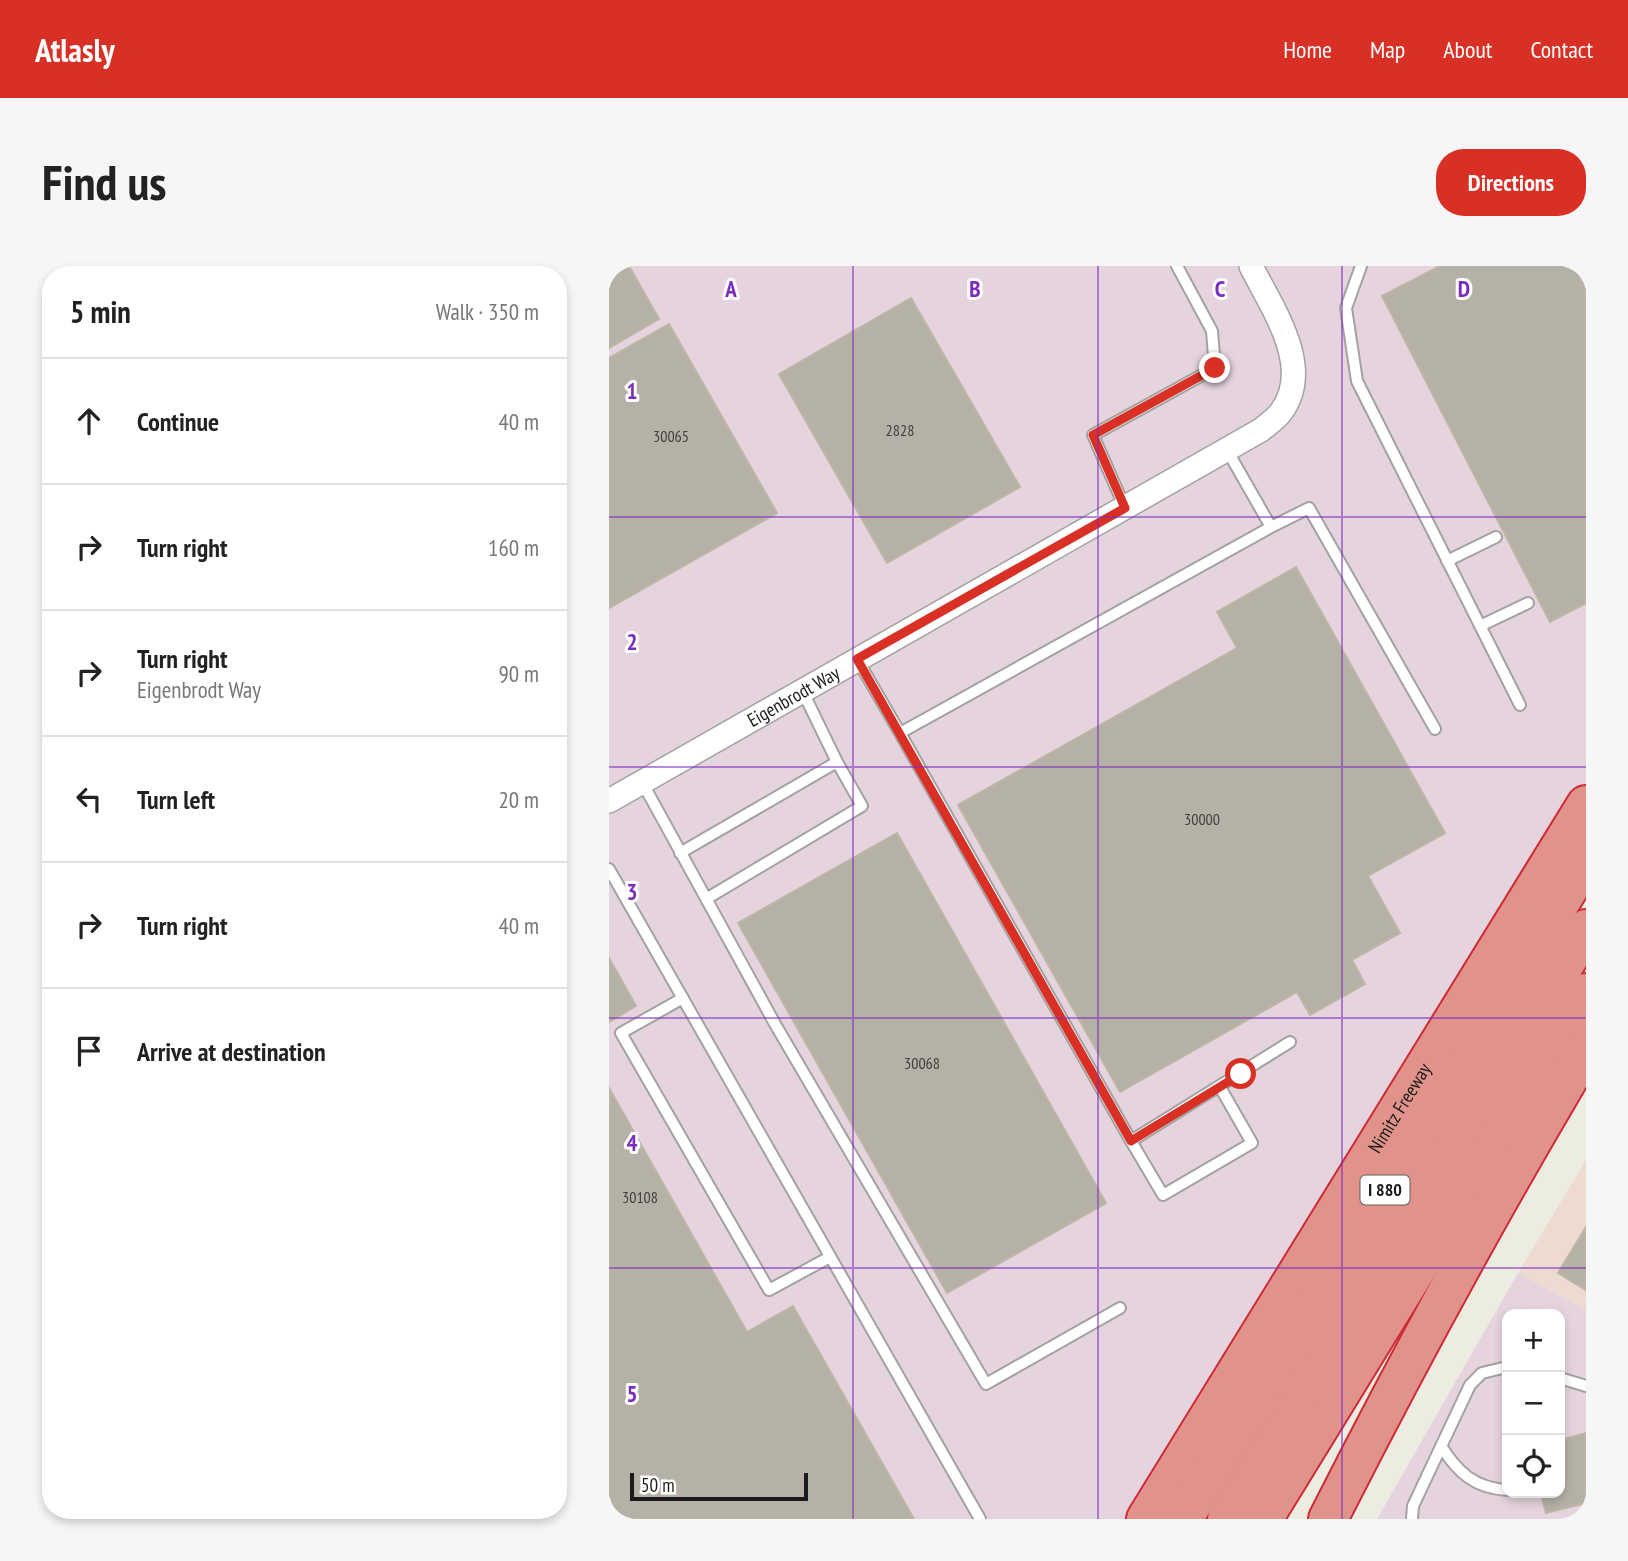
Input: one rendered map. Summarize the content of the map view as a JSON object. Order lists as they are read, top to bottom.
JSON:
{
  "streets": {
    "highway": ["Nimitz Freeway", "I 880"],
    "street": ["Eigenbrodt Way"]
  },
  "house_numbers": [
    "2828",
    "30065",
    "30000",
    "30068",
    "30108"
  ],
  "scale_bar": "50 m",
  "page": {
    "header": "Atlasly",
    "nav": [
      "Home",
      "Map",
      "About",
      "Contact"
    ],
    "buttons": "Directions",
    "title": "Find us",
    "heading": ["5 min", "Walk · 350 m"],
    "list": [
      ["Continue", "40 m"],
      ["Turn right", "160 m"],
      ["Turn right", "Eigenbrodt Way", "90 m"],
      ["Turn left", "20 m"],
      ["Turn right", "40 m"],
      "Arrive at destination"
    ],
    "map_buttons": ["+", "−"],
    "scale": "50 m"
  },
  "grid": {
    "columns": [
      "A",
      "B",
      "C",
      "D"
    ],
    "rows": [
      "1",
      "2",
      "3",
      "4",
      "5"
    ]
  }
}
